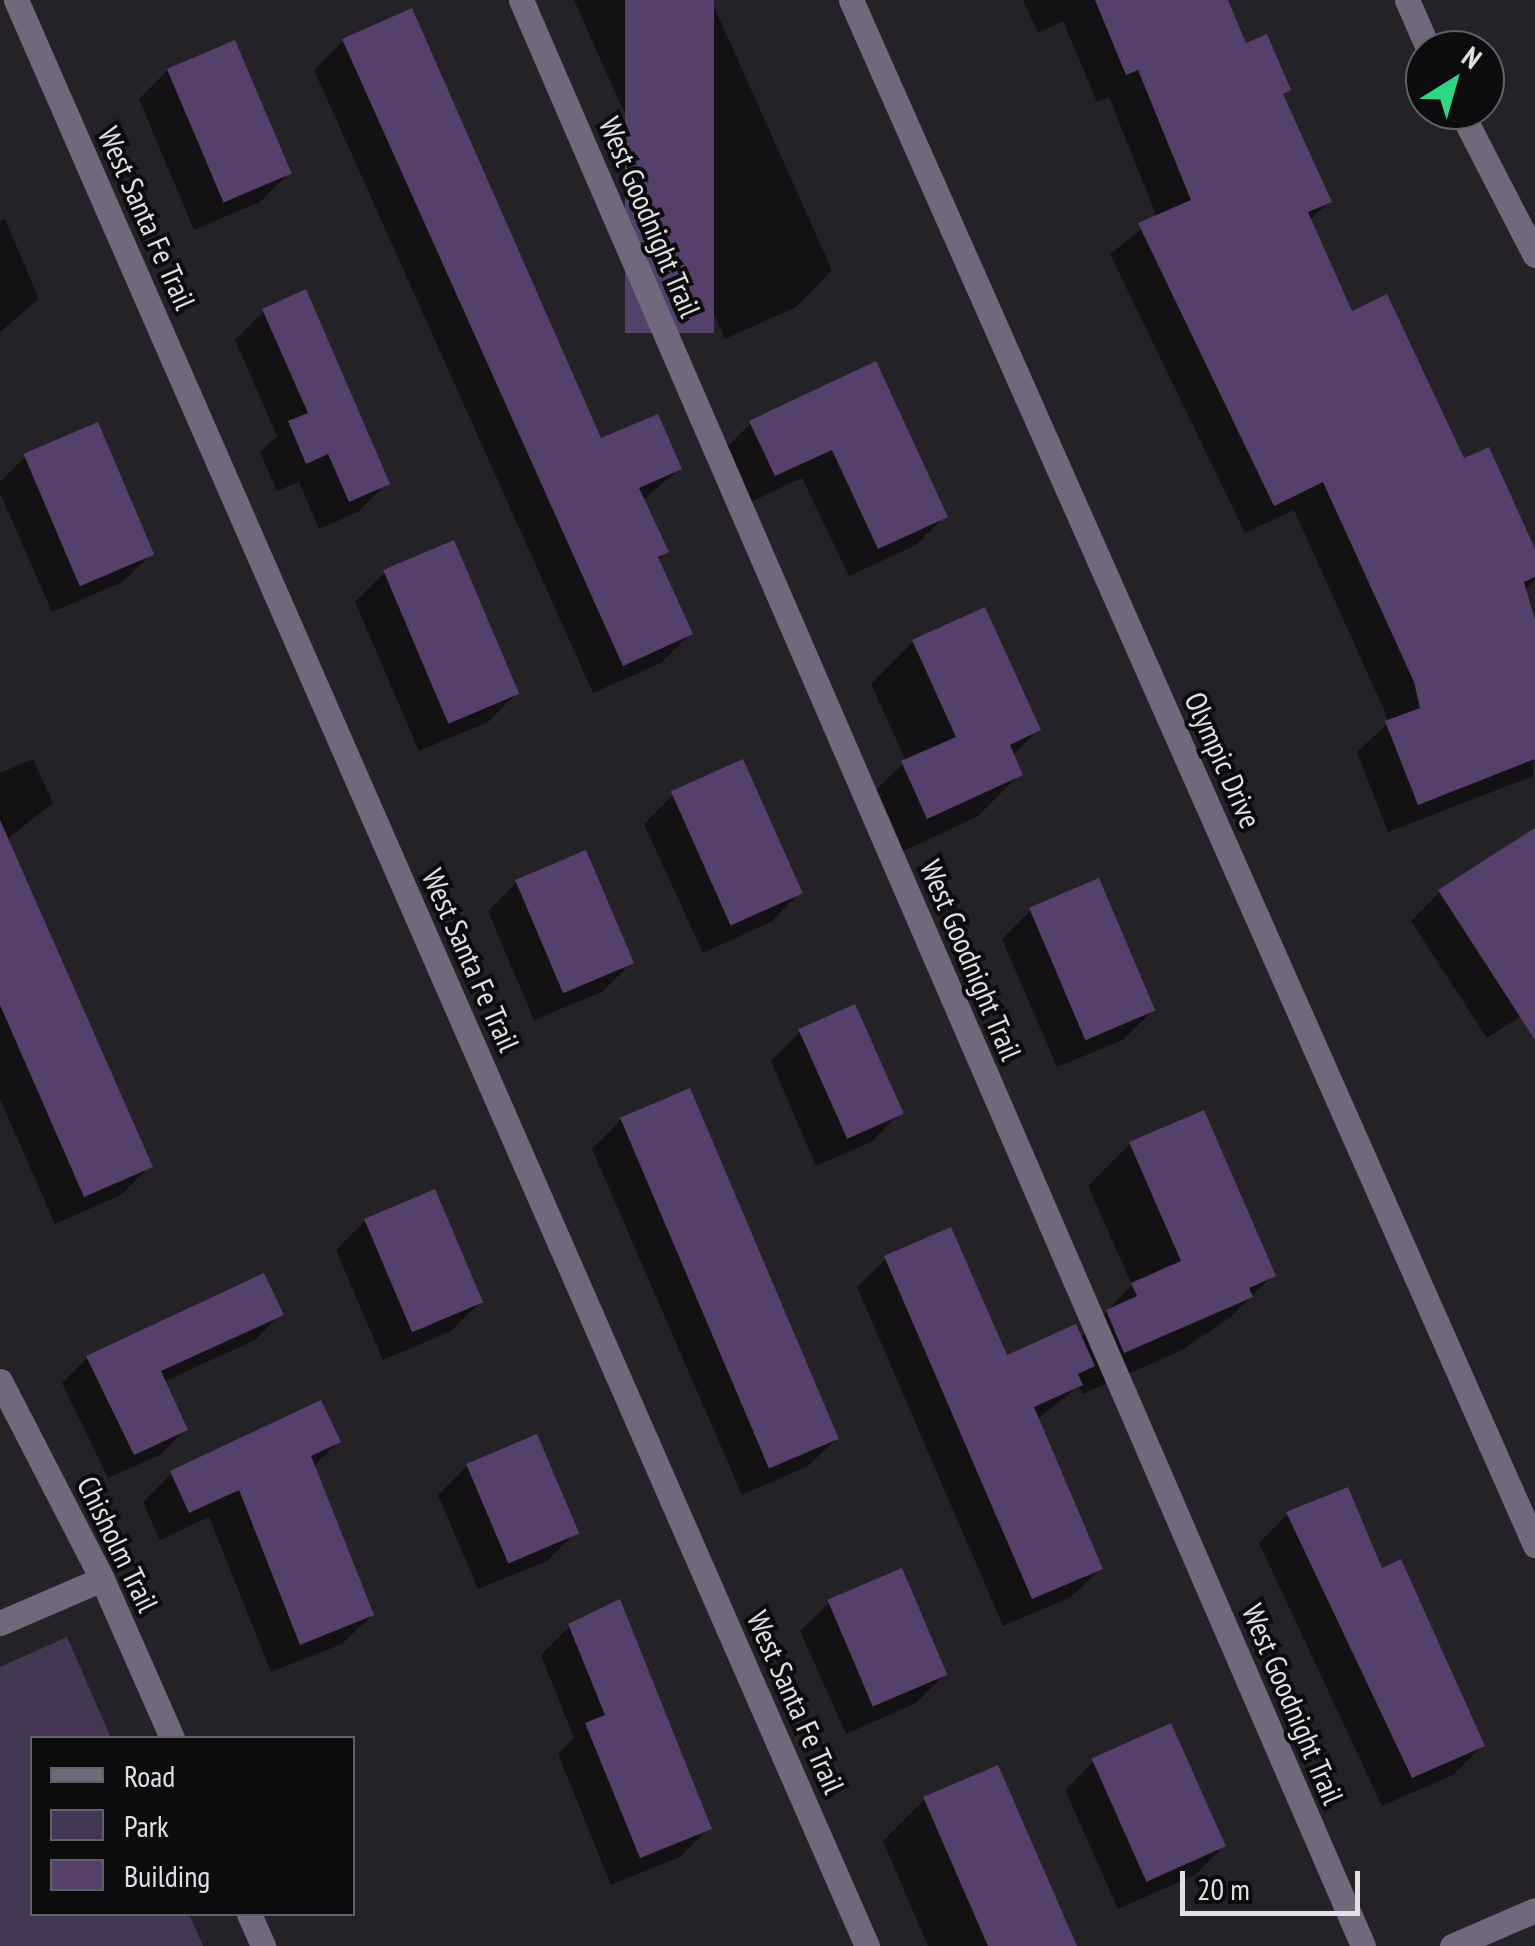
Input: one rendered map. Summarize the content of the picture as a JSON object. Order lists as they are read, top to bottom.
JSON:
{
  "streets": {
    "street": [
      "West Goodnight Trail",
      "West Santa Fe Trail",
      "Olympic Drive",
      "Chisholm Trail"
    ]
  },
  "legend": ["Road", "Park", "Building"],
  "scale_bar": "20 m",
  "north": "top right"
}
